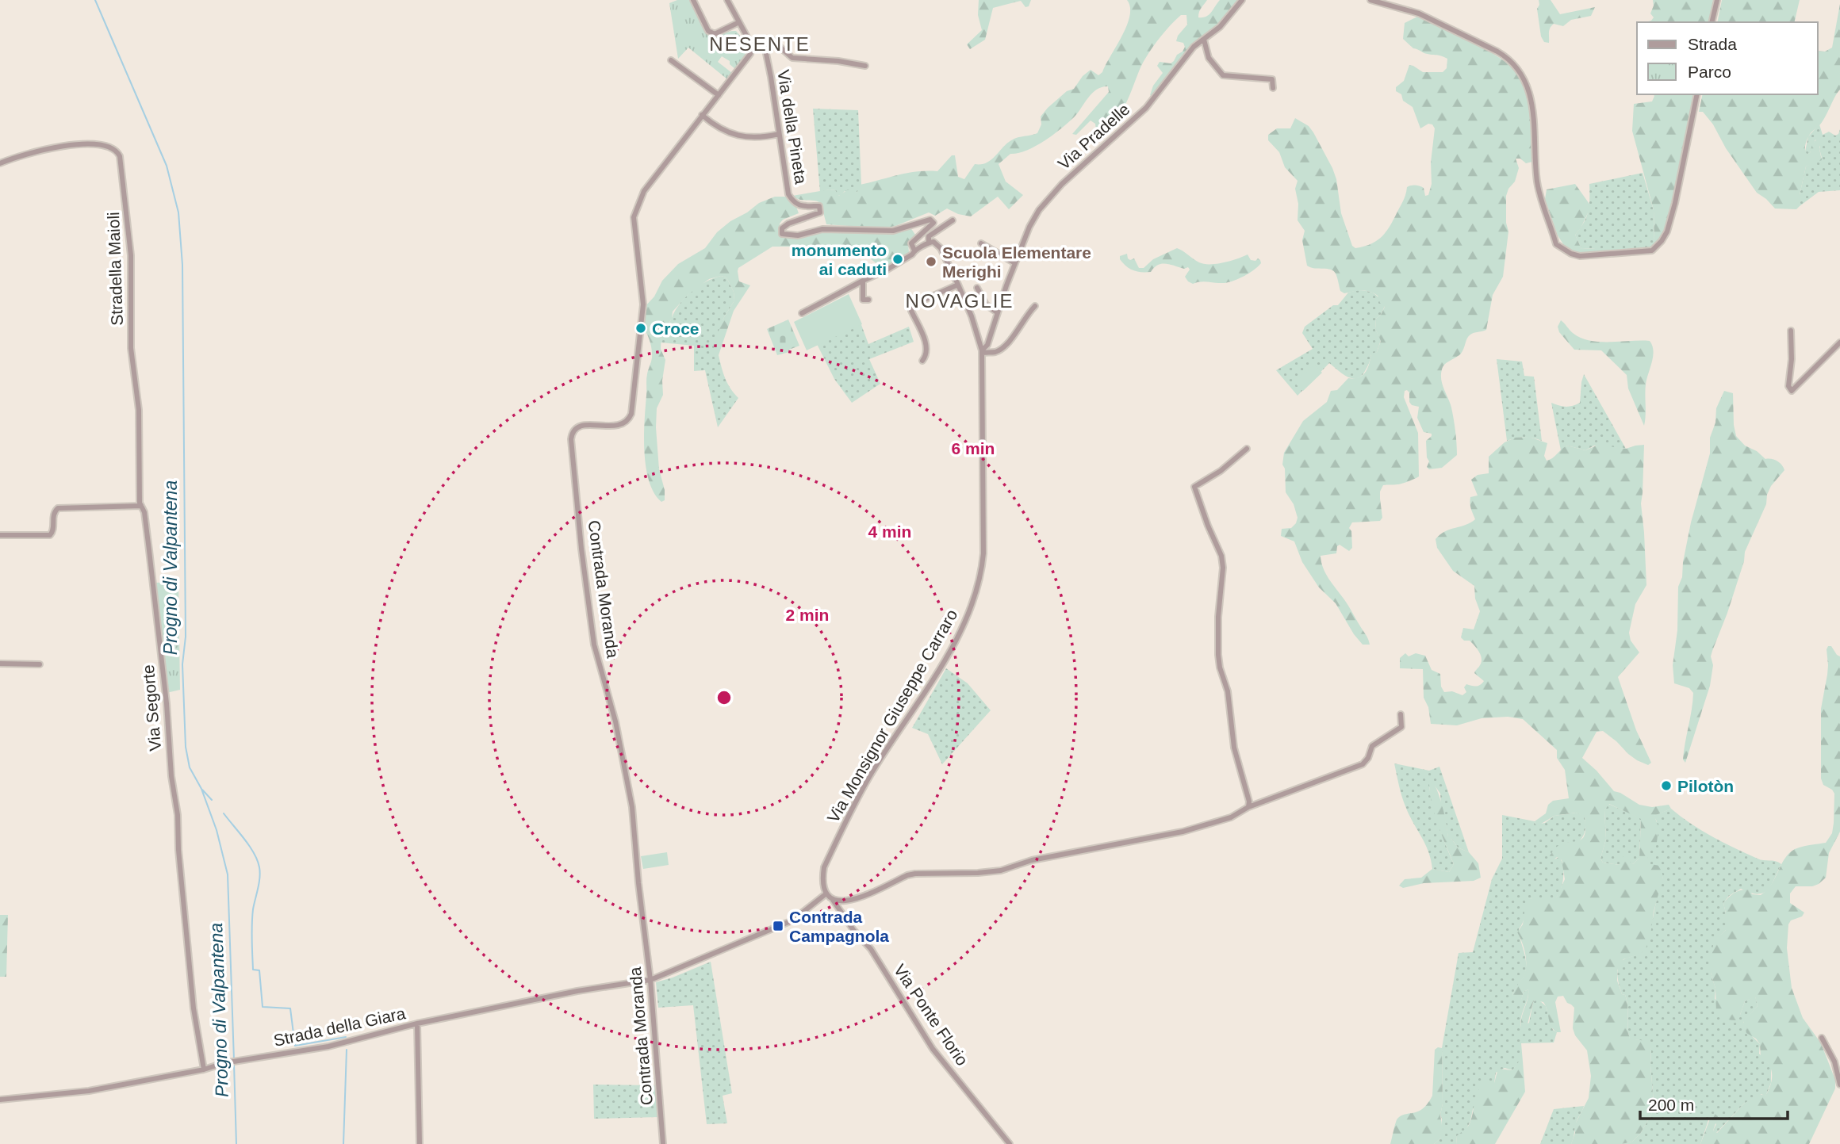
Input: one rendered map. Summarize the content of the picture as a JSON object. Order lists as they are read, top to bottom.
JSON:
{
  "streets": {
    "street": [
      "Via della Pineta",
      "Via Pradelle",
      "Stradella Maioli",
      "Contrada Moranda",
      "Via Segorte",
      "Via Monsignor Giuseppe Carraro",
      "Via Ponte Florio",
      "Strada della Giara"
    ]
  },
  "crossings": [
    ["Via Pradelle", "Via Monsignor Giuseppe Carraro"],
    ["Stradella Maioli", "Via Segorte"],
    ["Contrada Moranda", "Strada della Giara"],
    ["Via Segorte", "Strada della Giara"]
  ],
  "districts": ["NESENTE", "NOVAGLIE"],
  "water": ["Progno di Valpantena"],
  "places": {
    "other": [
      "monumento ai caduti",
      "Scuola Elementare Merighi",
      "Croce",
      "Pilotòn"
    ],
    "transit": ["Contrada Campagnola"]
  },
  "legend": ["Strada", "Parco"],
  "scale_bar": "200 m",
  "rings": ["6 min", "4 min", "2 min"]
}
